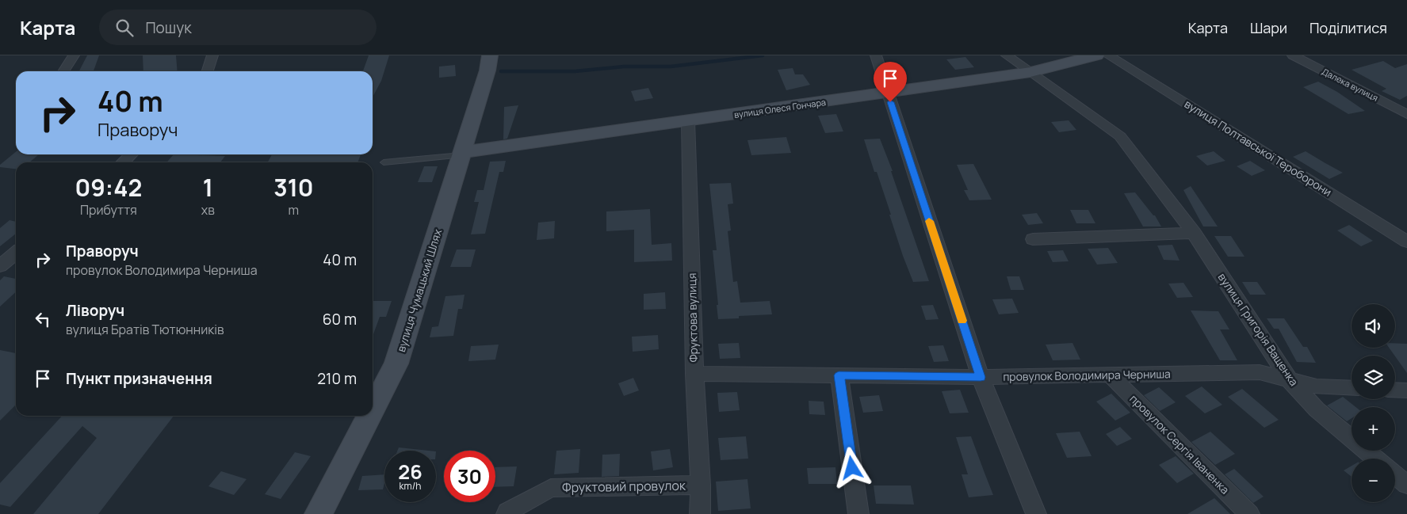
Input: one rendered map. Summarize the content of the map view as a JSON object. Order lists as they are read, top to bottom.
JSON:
{
  "streets": {
    "main road": ["вулиця Олеся Гончара", "вулиця Чумацький Шлях"],
    "street": [
      "Далека вулиця",
      "вулиця Полтавської Тероборони",
      "Фруктова вулиця",
      "вулиця Григорія Ващенка",
      "провулок Володимира Черниша",
      "провулок Сергія Іваненка",
      "Фруктовий провулок"
    ]
  },
  "crossings": [
    ["вулиця Олеся Гончара", "вулиця Чумацький Шлях"],
    ["вулиця Олеся Гончара", "Фруктова вулиця"],
    ["вулиця Олеся Гончара", "вулиця Григорія Ващенка"],
    ["Фруктова вулиця", "провулок Володимира Черниша"],
    ["Фруктова вулиця", "Фруктовий провулок"],
    ["вулиця Григорія Ващенка", "провулок Володимира Черниша"],
    ["провулок Володимира Черниша", "провулок Сергія Іваненка"]
  ],
  "page": {
    "header": "Карта",
    "search": "Пошук",
    "nav": ["Карта", "Шари", "Поділитися"],
    "turn": ["40 m", "Праворуч"],
    "eta": [
      "09:42",
      "Прибуття",
      "1",
      "хв",
      "310",
      "m"
    ],
    "list": [
      {
        "name": "Праворуч",
        "note": "провулок Володимира Черниша",
        "value": "40 m"
      },
      {
        "name": "Ліворуч",
        "note": "вулиця Братів Тютюнників",
        "value": "60 m"
      },
      {
        "name": "Пункт призначення",
        "value": "210 m"
      }
    ],
    "map_buttons": ["+", "−"],
    "speed": "26 km/h",
    "limit": "30"
  }
}
